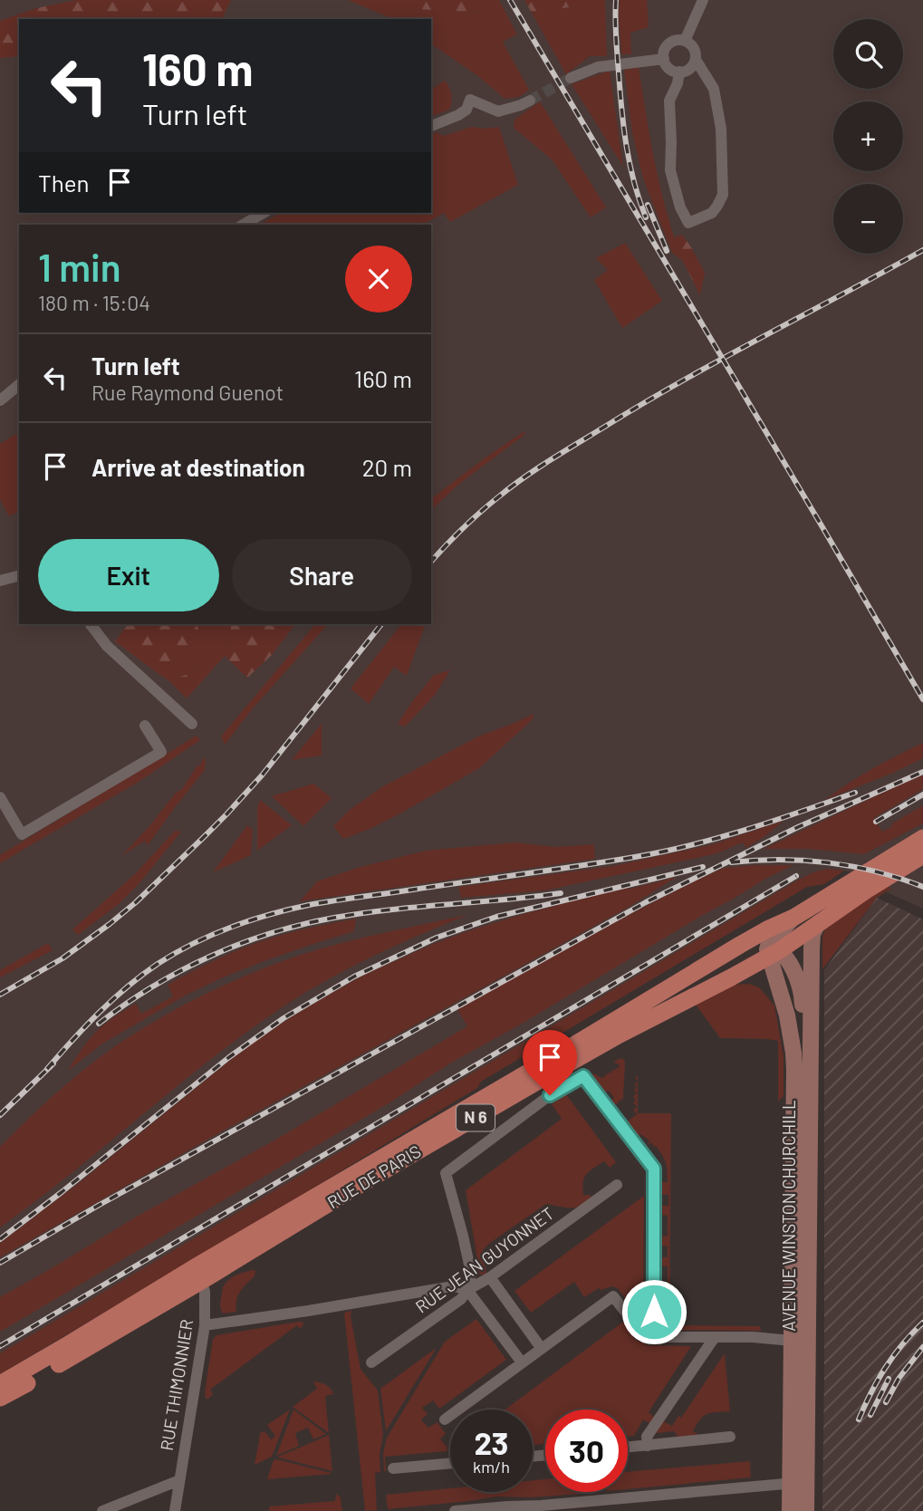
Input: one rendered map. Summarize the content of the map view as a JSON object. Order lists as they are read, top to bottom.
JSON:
{
  "streets": {
    "main road": ["N 6", "RUE DE PARIS", "AVENUE WINSTON CHURCHILL"],
    "street": ["RUE JEAN GUYONNET", "RUE THIMONNIER"]
  },
  "crossings": [
    ["N 6", "RUE DE PARIS"],
    ["N 6", "AVENUE WINSTON CHURCHILL"],
    ["RUE DE PARIS", "AVENUE WINSTON CHURCHILL"],
    ["RUE DE PARIS", "RUE THIMONNIER"]
  ],
  "page": {
    "map_buttons": ["+", "−"],
    "turn": ["160 m", "Turn left"],
    "then": "Then",
    "heading": ["1 min", "180 m · 15:04"],
    "list": [
      {
        "name": "Turn left",
        "note": "Rue Raymond Guenot",
        "value": "160 m"
      },
      {
        "name": "Arrive at destination",
        "value": "20 m"
      }
    ],
    "buttons": ["Exit", "Share"],
    "speed": "23 km/h",
    "limit": "30"
  }
}
